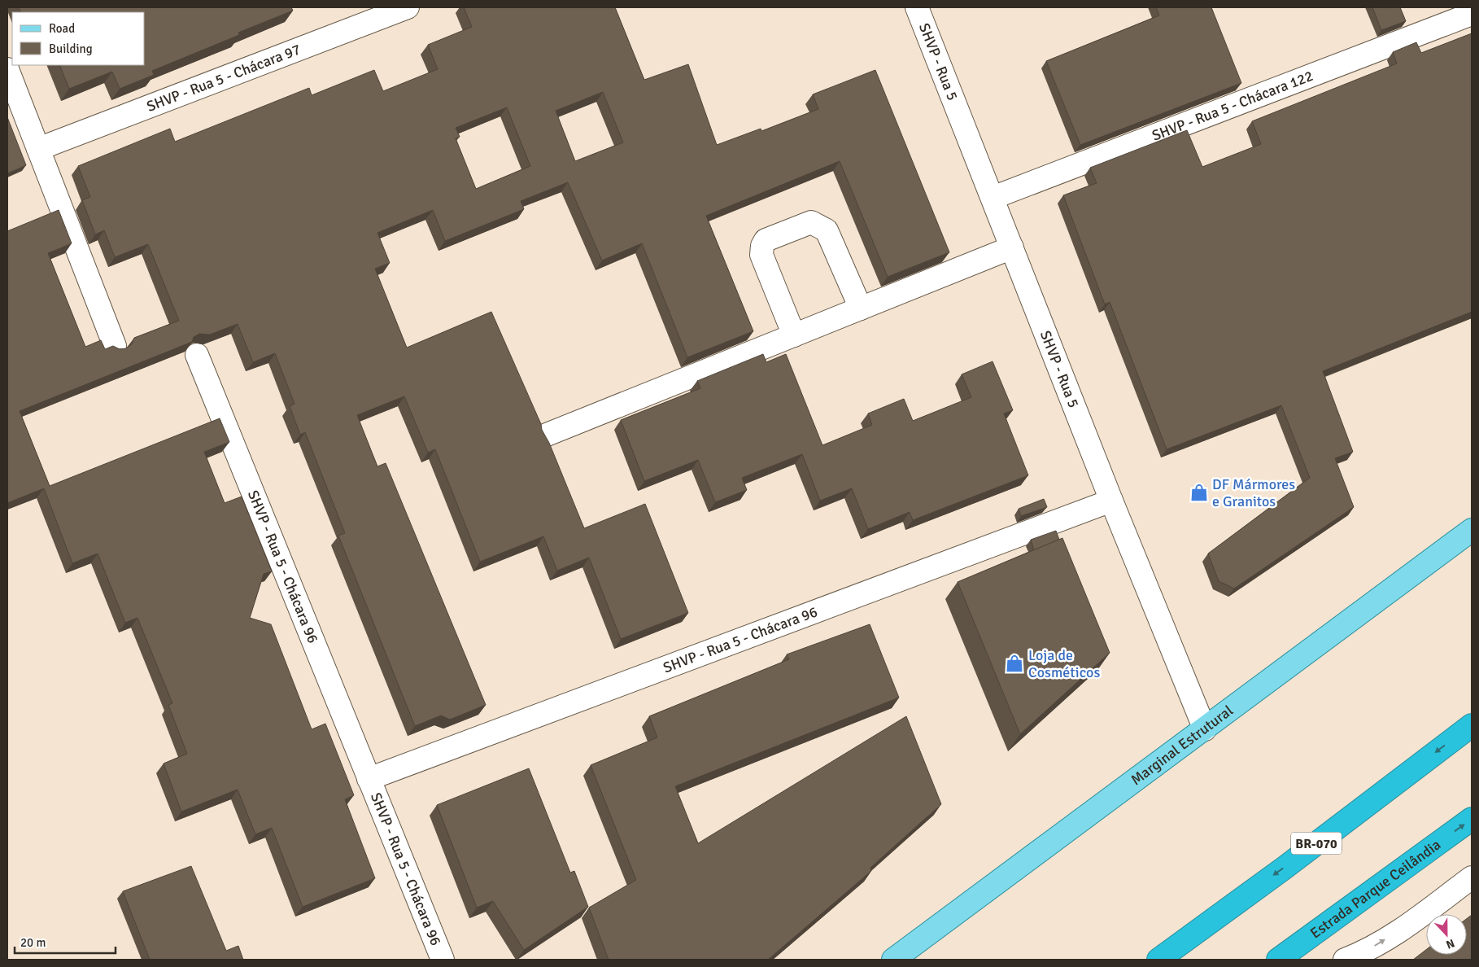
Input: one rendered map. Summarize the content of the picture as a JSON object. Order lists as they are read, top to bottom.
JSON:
{
  "streets": {
    "highway": ["BR-070", "Estrada Parque Ceilândia"],
    "main road": ["Marginal Estrutural"],
    "street": [
      "SHVP - Rua 5",
      "SHVP - Rua 5 - Chácara 97",
      "SHVP - Rua 5 - Chácara 122",
      "SHVP - Rua 5 - Chácara 96"
    ]
  },
  "crossings": [
    ["SHVP - Rua 5", "SHVP - Rua 5 - Chácara 122"],
    ["SHVP - Rua 5", "SHVP - Rua 5 - Chácara 96"],
    ["SHVP - Rua 5", "Marginal Estrutural"]
  ],
  "places": {
    "shop": ["DF Mármores e Granitos", "Loja de Cosméticos"]
  },
  "legend": ["Road", "Building"],
  "scale_bar": "20 m",
  "north": "bottom"
}
